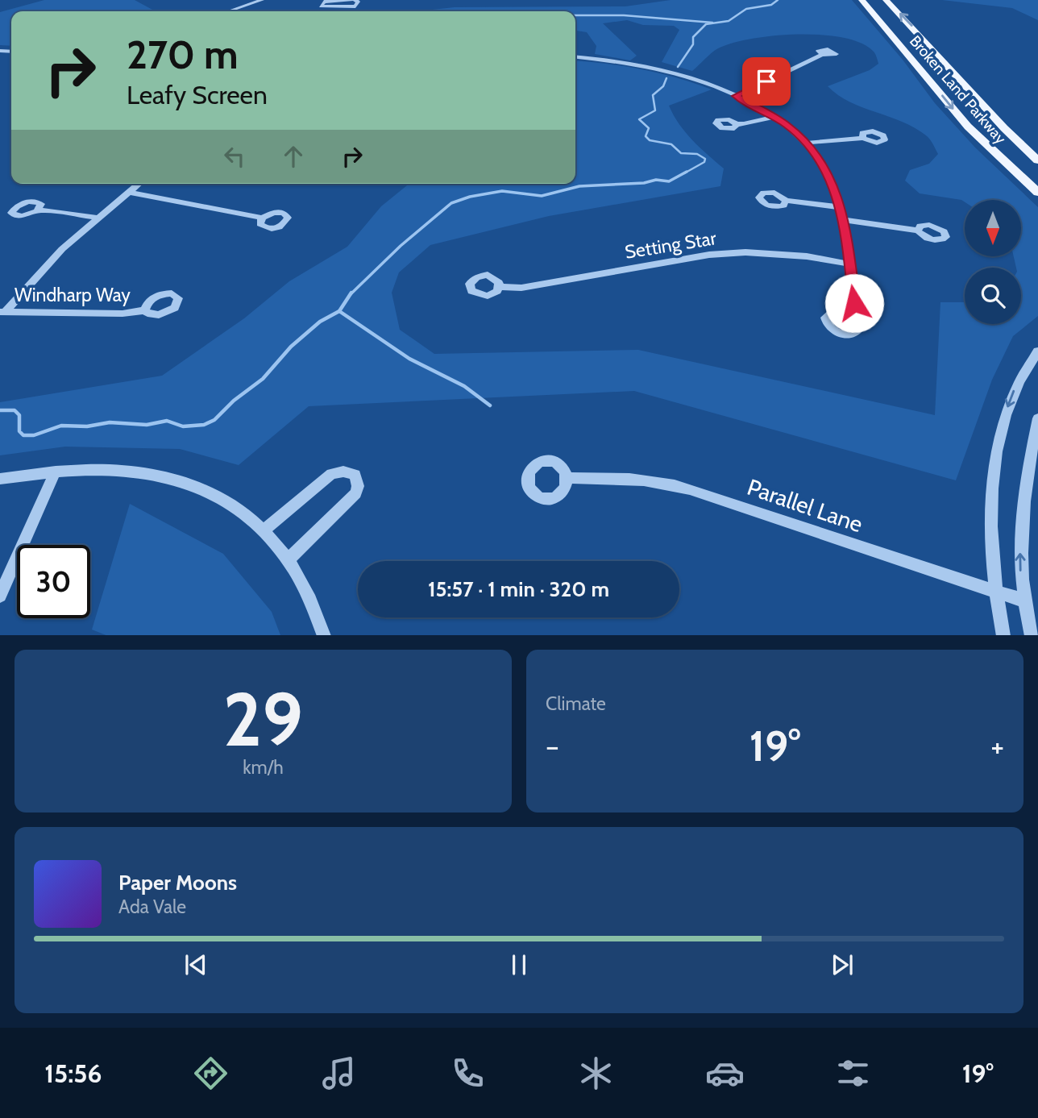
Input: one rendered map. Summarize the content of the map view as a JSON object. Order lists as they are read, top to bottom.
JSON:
{
  "streets": {
    "main road": ["Broken Land Parkway"],
    "street": ["Setting Star", "Windharp Way", "Parallel Lane"]
  },
  "north": "bottom",
  "page": {
    "turn": ["270 m", "Leafy Screen"],
    "limit": "30",
    "trip": "15:57 · 1 min · 320 m",
    "tile": [
      ["29", "km/h"],
      "Climate"
    ],
    "heat": ["−", "19°", "+"],
    "song": ["Paper Moons", "Ada Vale"],
    "tabs": ["15:56", "19°"]
  }
}
